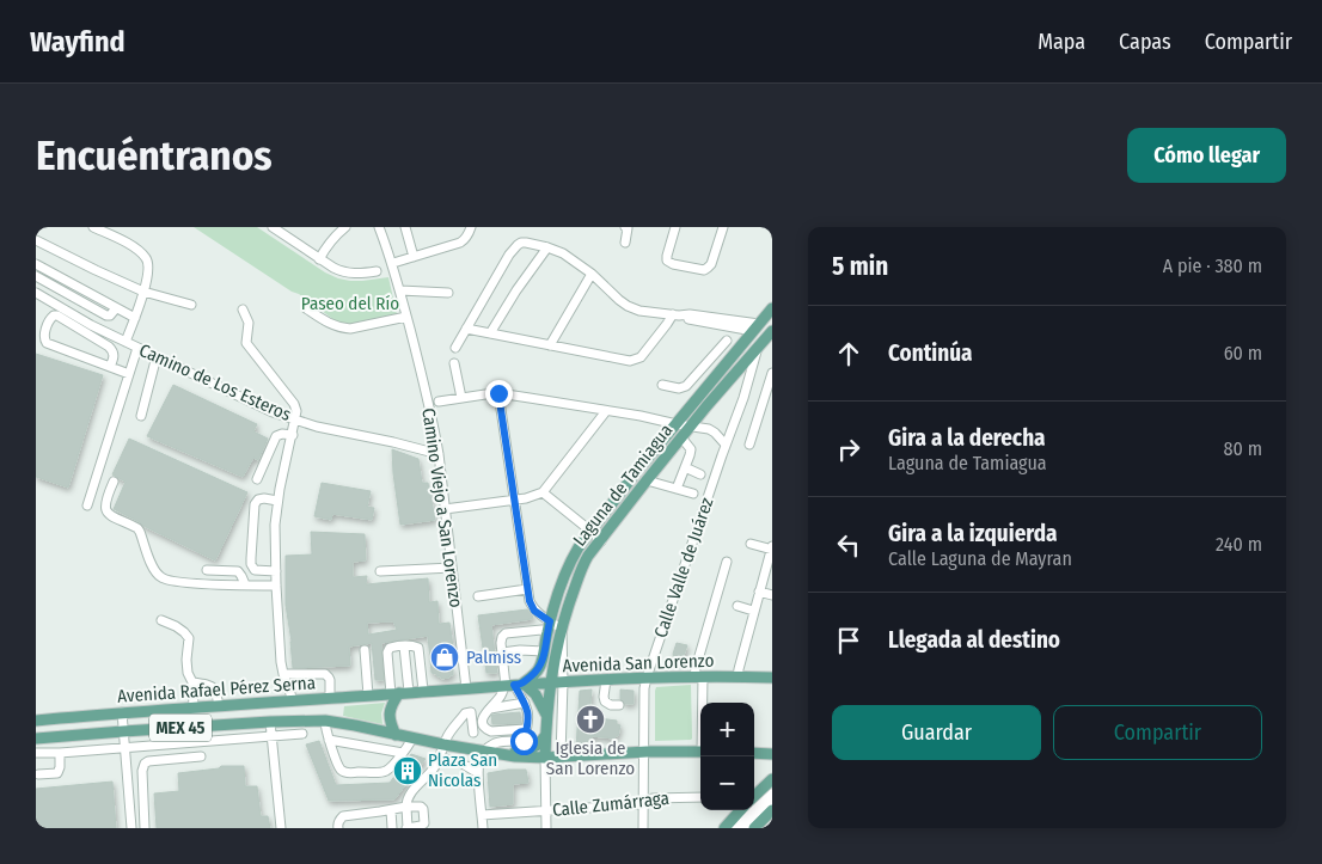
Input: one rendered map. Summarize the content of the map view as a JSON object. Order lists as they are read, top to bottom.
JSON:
{
  "streets": {
    "main road": [
      "Laguna de Tamiagua",
      "Avenida San Lorenzo",
      "Avenida Rafael Pérez Serna",
      "MEX 45"
    ],
    "street": [
      "Camino de Los Esteros",
      "Camino Viejo a San Lorenzo",
      "Calle Valle de Juárez",
      "Calle Zumárraga"
    ]
  },
  "crossings": [
    ["Camino de Los Esteros", "Camino Viejo a San Lorenzo"],
    ["Laguna de Tamiagua", "Calle Valle de Juárez"],
    ["Laguna de Tamiagua", "Avenida San Lorenzo"],
    ["Laguna de Tamiagua", "MEX 45"],
    ["Camino Viejo a San Lorenzo", "Avenida San Lorenzo"],
    ["Calle Valle de Juárez", "Avenida San Lorenzo"],
    ["Calle Valle de Juárez", "MEX 45"],
    ["Calle Valle de Juárez", "Calle Zumárraga"],
    ["Avenida San Lorenzo", "Avenida Rafael Pérez Serna"],
    ["Avenida Rafael Pérez Serna", "MEX 45"]
  ],
  "parks": ["Paseo del Río"],
  "places": {
    "shop": ["Palmiss"],
    "church": ["Iglesia de San Lorenzo"],
    "building": ["Plaza San Nicolas"]
  },
  "page": {
    "header": "Wayfind",
    "nav": ["Mapa", "Capas", "Compartir"],
    "buttons": [
      "Cómo llegar",
      ["Guardar", "Compartir"]
    ],
    "title": "Encuéntranos",
    "heading": ["5 min", "A pie · 380 m"],
    "list": [
      ["Continúa", "60 m"],
      ["Gira a la derecha", "Laguna de Tamiagua", "80 m"],
      ["Gira a la izquierda", "Calle Laguna de Mayran", "240 m"],
      "Llegada al destino"
    ],
    "map_buttons": ["+", "−"]
  }
}
